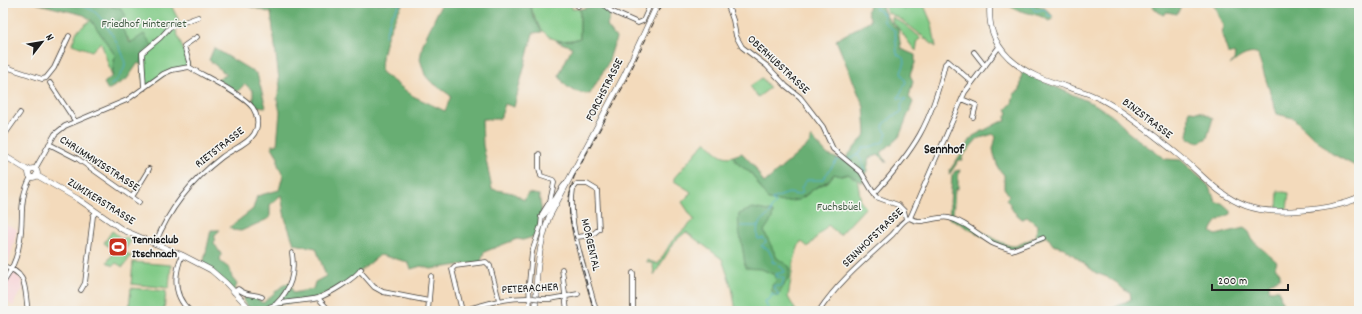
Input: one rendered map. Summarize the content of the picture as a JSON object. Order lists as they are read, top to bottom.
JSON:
{
  "streets": {
    "main road": ["FORCHSTRASSE", "BINZSTRASSE", "ZUMIKERSTRASSE"],
    "street": [
      "OBERHUBSTRASSE",
      "RIETSTRASSE",
      "CHRUMMWISSTRASSE",
      "SENNHOFSTRASSE",
      "MORGENTAL",
      "PETERACHER"
    ]
  },
  "crossings": [
    ["BINZSTRASSE", "SENNHOFSTRASSE"],
    ["RIETSTRASSE", "ZUMIKERSTRASSE"]
  ],
  "districts": ["Sennhof"],
  "parks": ["Friedhof Hinterriet", "Fuchsbüel"],
  "places": {
    "sports": ["Tennisclub Itschnach"]
  },
  "scale_bar": "200 m",
  "north": "top right"
}
